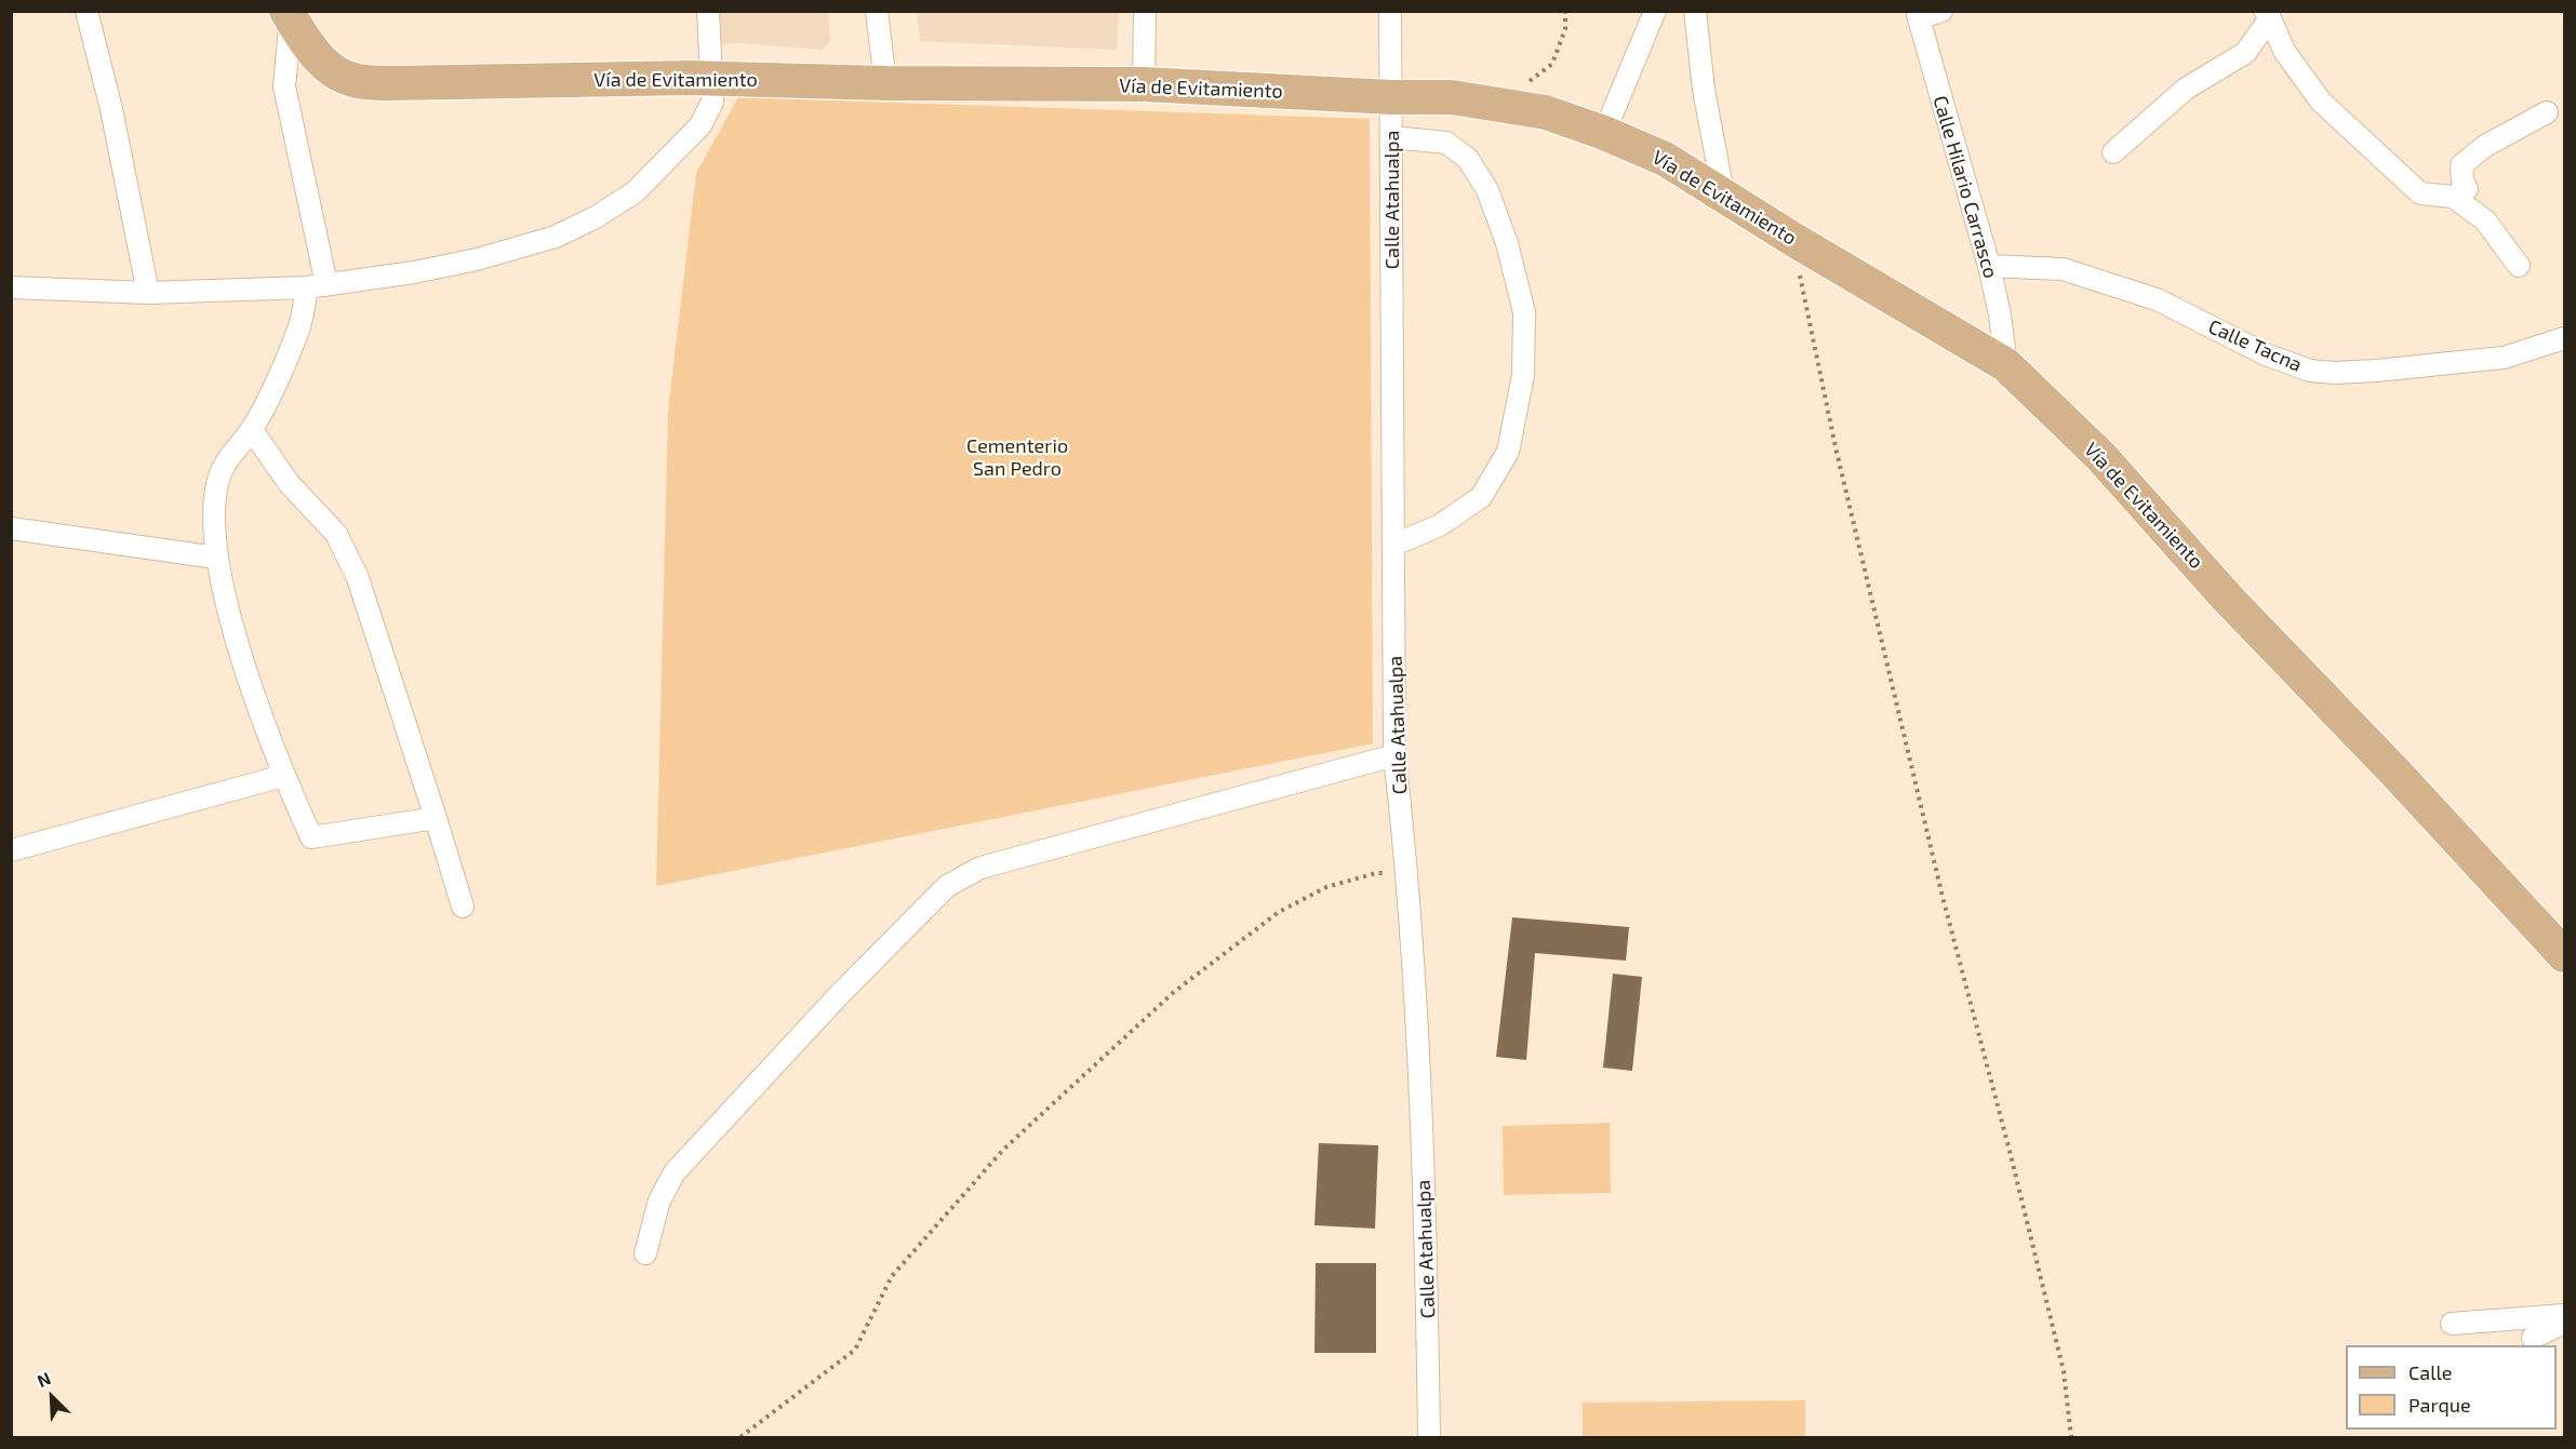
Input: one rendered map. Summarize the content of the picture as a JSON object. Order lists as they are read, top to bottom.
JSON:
{
  "streets": {
    "main road": ["Vía de Evitamiento"],
    "street": ["Calle Hilario Carrasco", "Calle Atahualpa", "Calle Tacna"]
  },
  "crossings": [
    ["Vía de Evitamiento", "Calle Hilario Carrasco"],
    ["Vía de Evitamiento", "Calle Atahualpa"],
    ["Calle Hilario Carrasco", "Calle Tacna"]
  ],
  "parks": ["Cementerio San Pedro"],
  "legend": ["Calle", "Parque"],
  "north": "top left"
}
